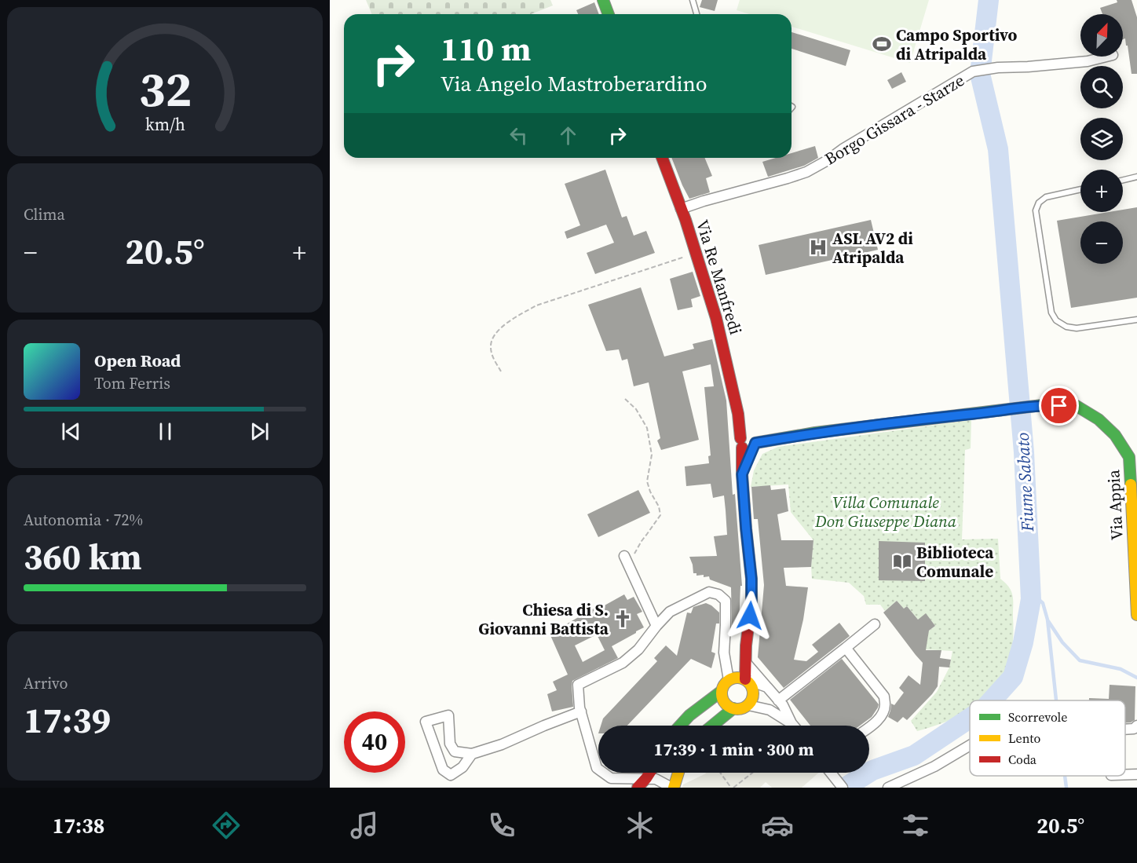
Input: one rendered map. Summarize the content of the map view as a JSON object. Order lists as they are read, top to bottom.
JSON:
{
  "streets": {
    "street": ["Borgo Gissara - Starze", "Via Re Manfredi", "Via Appia"]
  },
  "crossings": [
    ["Borgo Gissara - Starze", "Via Re Manfredi"],
    ["Via Re Manfredi", "Via Appia"]
  ],
  "water": ["Fiume Sabato"],
  "parks": ["Villa Comunale Don Giuseppe Diana"],
  "places": {
    "sports": ["Campo Sportivo di Atripalda"],
    "hospital": ["ASL AV2 di Atripalda"],
    "library": ["Biblioteca Comunale"],
    "church": ["Chiesa di S. Giovanni Battista"]
  },
  "legend": ["Scorrevole", "Lento", "Coda"],
  "north": "top right",
  "page": {
    "map_buttons": ["+", "−"],
    "turn": ["110 m", "Via Angelo Mastroberardino"],
    "tile": [
      "Clima",
      ["Autonomia · 72%", "360 km"],
      ["Arrivo", "17:39"]
    ],
    "heat": ["−", "20.5°", "+"],
    "song": ["Open Road", "Tom Ferris"],
    "limit": "40",
    "trip": "17:39 · 1 min · 300 m",
    "tabs": ["17:38", "20.5°"],
    "gauge": ["32", "km/h"]
  }
}
